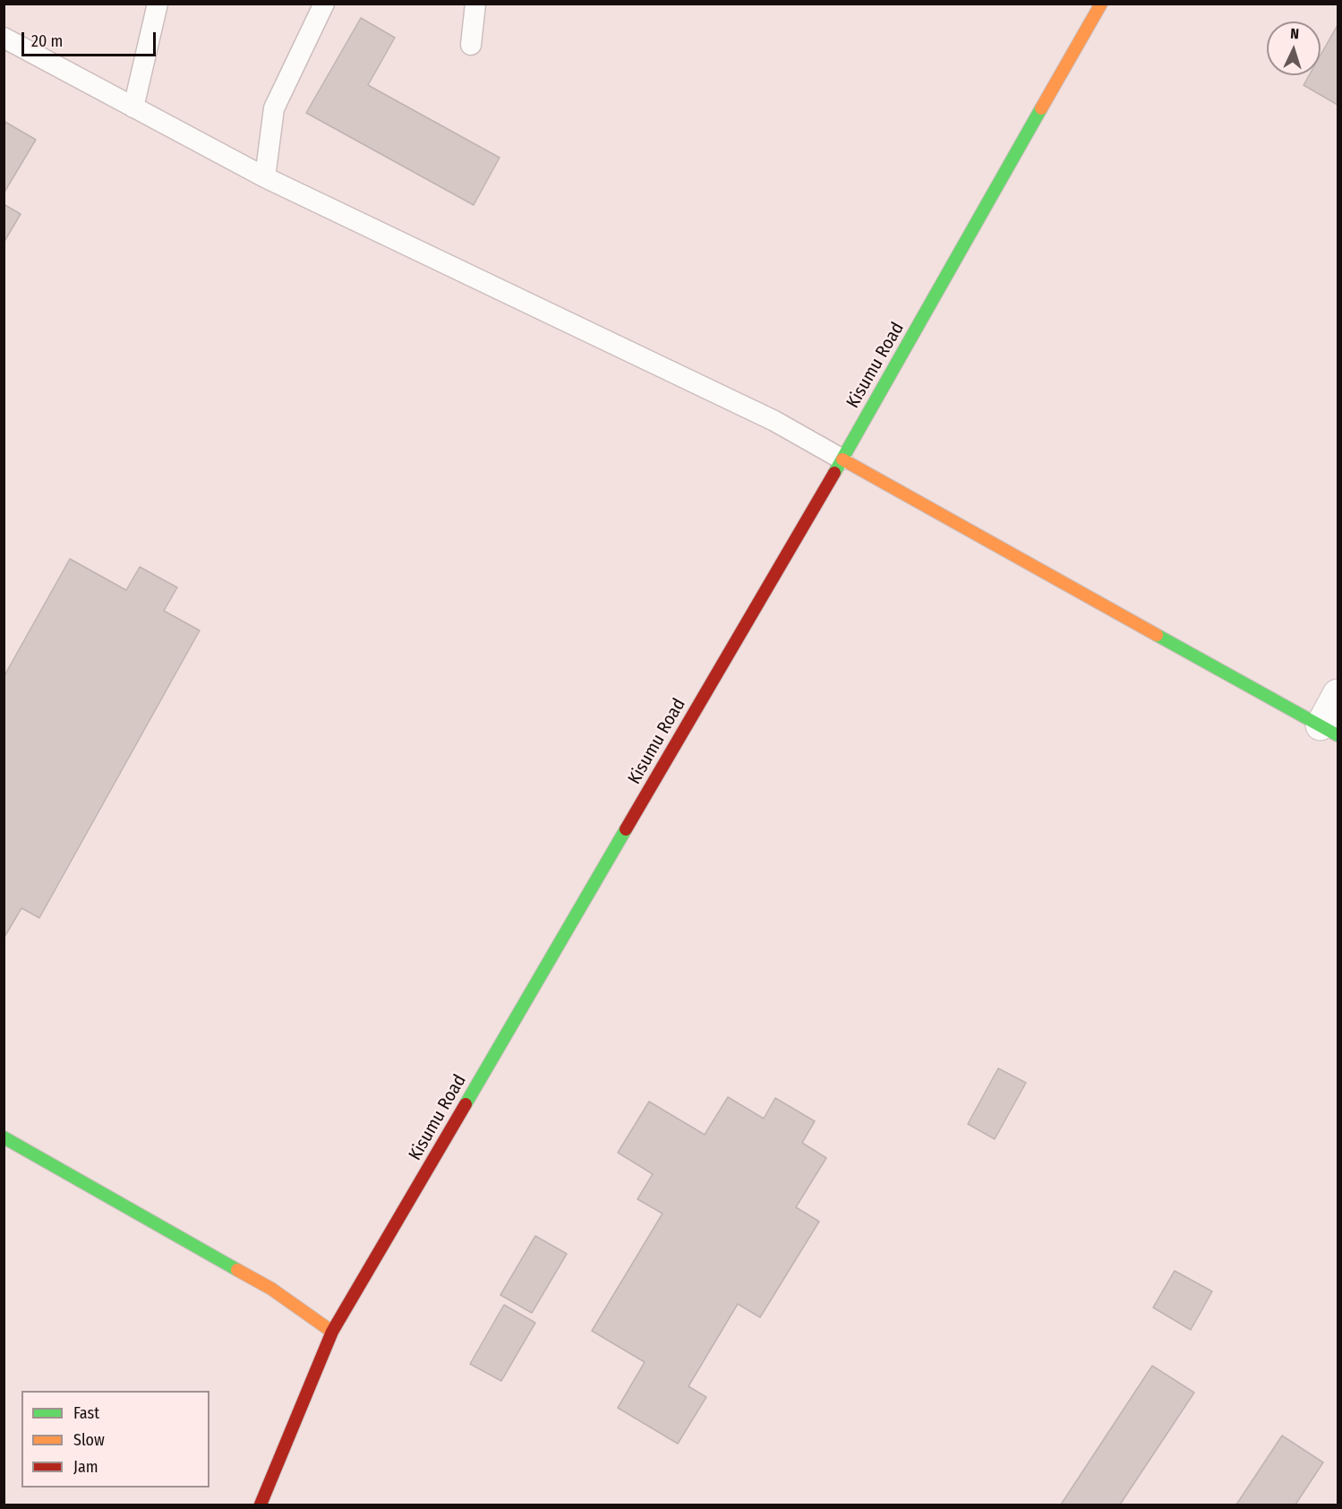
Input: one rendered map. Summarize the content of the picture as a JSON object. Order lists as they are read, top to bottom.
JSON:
{
  "streets": {
    "main road": ["Kisumu Road"]
  },
  "legend": ["Fast", "Slow", "Jam"],
  "scale_bar": "20 m",
  "north": "top"
}
